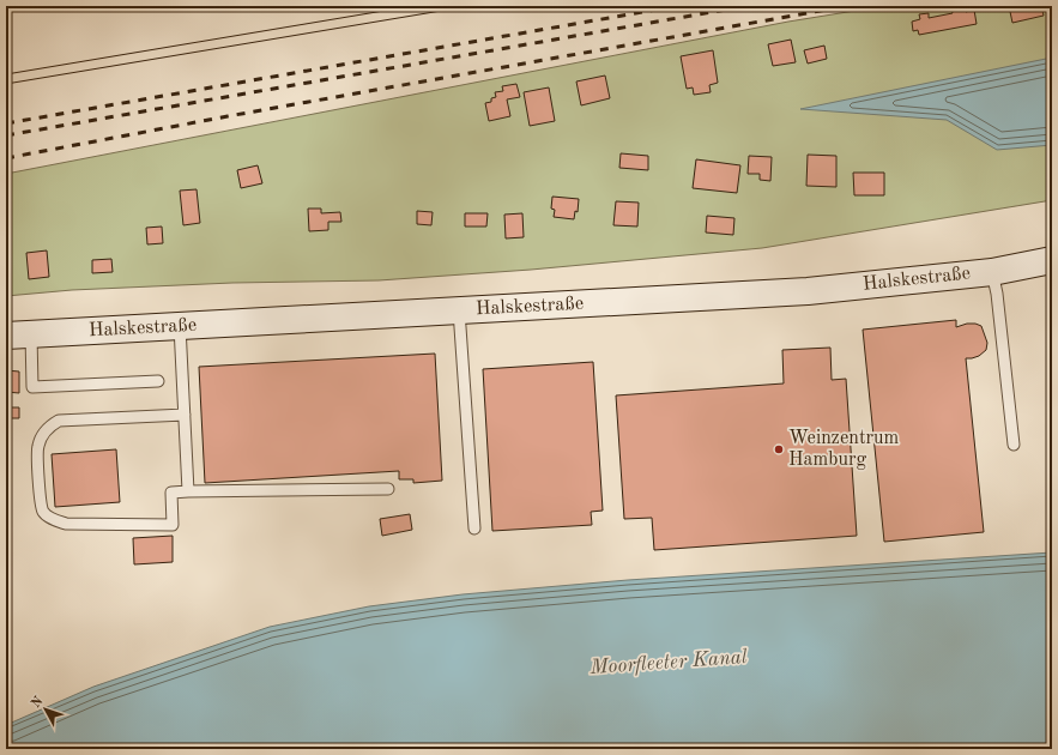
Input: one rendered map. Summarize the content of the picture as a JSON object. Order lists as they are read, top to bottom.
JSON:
{
  "streets": {
    "street": ["Halskestraße"]
  },
  "water": ["Moorfleeter Kanal"],
  "places": ["Weinzentrum Hamburg"],
  "north": "top left"
}
